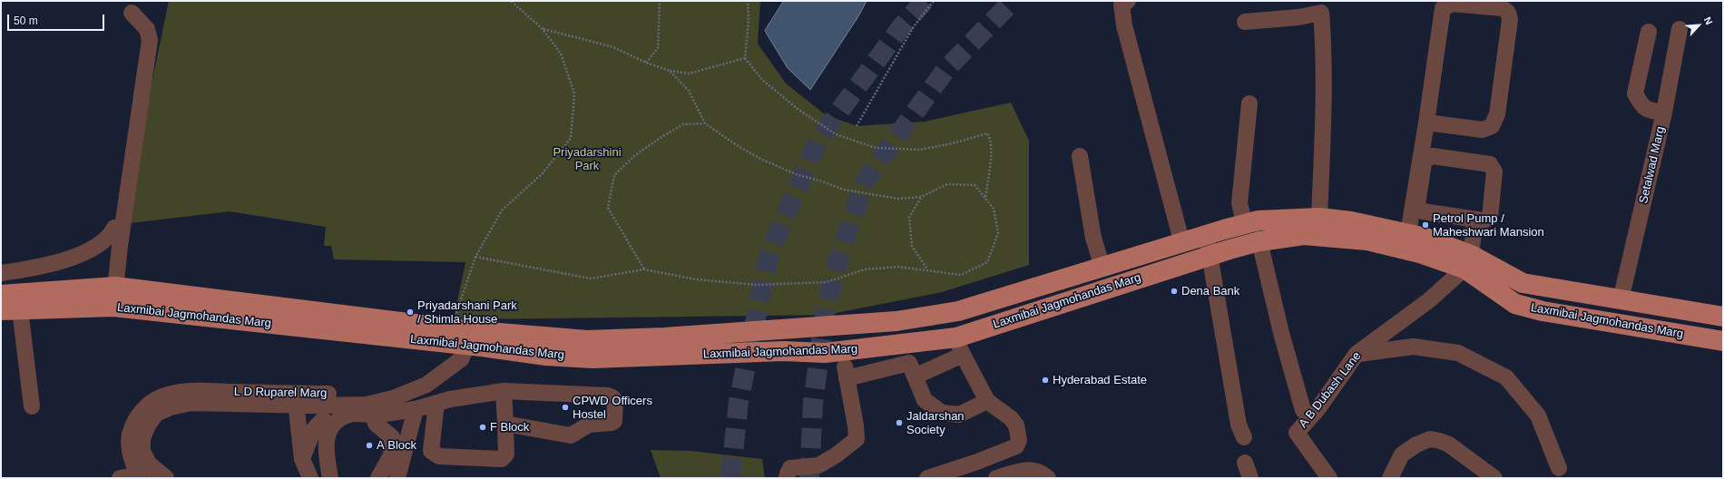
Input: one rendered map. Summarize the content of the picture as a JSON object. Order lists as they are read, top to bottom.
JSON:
{
  "streets": {
    "main road": ["Laxmibai Jagmohandas Marg"],
    "street": ["Setalwad Marg", "A B Dubash Lane", "L D Ruparel Marg"]
  },
  "crossings": [
    ["Setalwad Marg", "Laxmibai Jagmohandas Marg"],
    ["Laxmibai Jagmohandas Marg", "A B Dubash Lane"],
    ["Laxmibai Jagmohandas Marg", "L D Ruparel Marg"]
  ],
  "parks": ["Priyadarshini Park"],
  "places": [
    "Petrol Pump / Maheshwari Mansion",
    "Dena Bank",
    "Priyadarshani Park / Shimla House",
    "Hyderabad Estate",
    "CPWD Officers Hostel",
    "Jaldarshan Society",
    "F Block",
    "A Block"
  ],
  "scale_bar": "50 m",
  "north": "top right"
}
